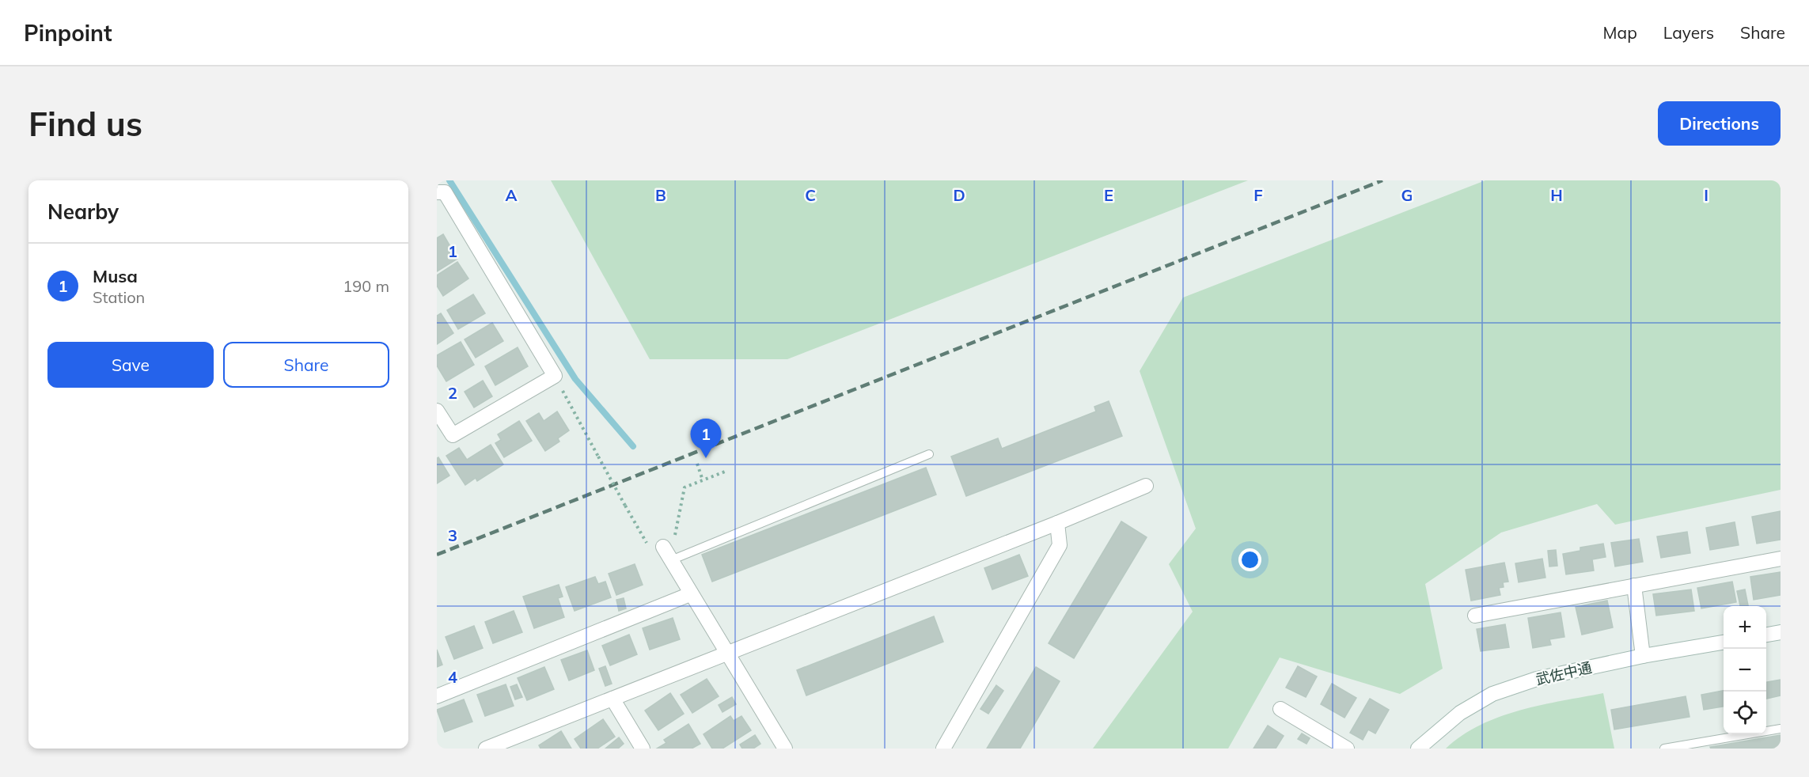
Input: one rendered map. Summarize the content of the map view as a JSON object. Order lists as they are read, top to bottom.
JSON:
{
  "streets": {
    "street": ["武佐中通"]
  },
  "page": {
    "header": "Pinpoint",
    "nav": ["Map", "Layers", "Share"],
    "buttons": [
      "Directions",
      ["Save", "Share"]
    ],
    "title": "Find us",
    "heading": "Nearby",
    "list": [
      {
        "mark": "1",
        "name": "Musa",
        "note": "Station",
        "value": "190 m"
      }
    ],
    "pins": "1",
    "map_buttons": ["+", "−"]
  },
  "grid": {
    "columns": [
      "A",
      "B",
      "C",
      "D",
      "E",
      "F",
      "G",
      "H",
      "I"
    ],
    "rows": [
      "1",
      "2",
      "3",
      "4"
    ]
  }
}
